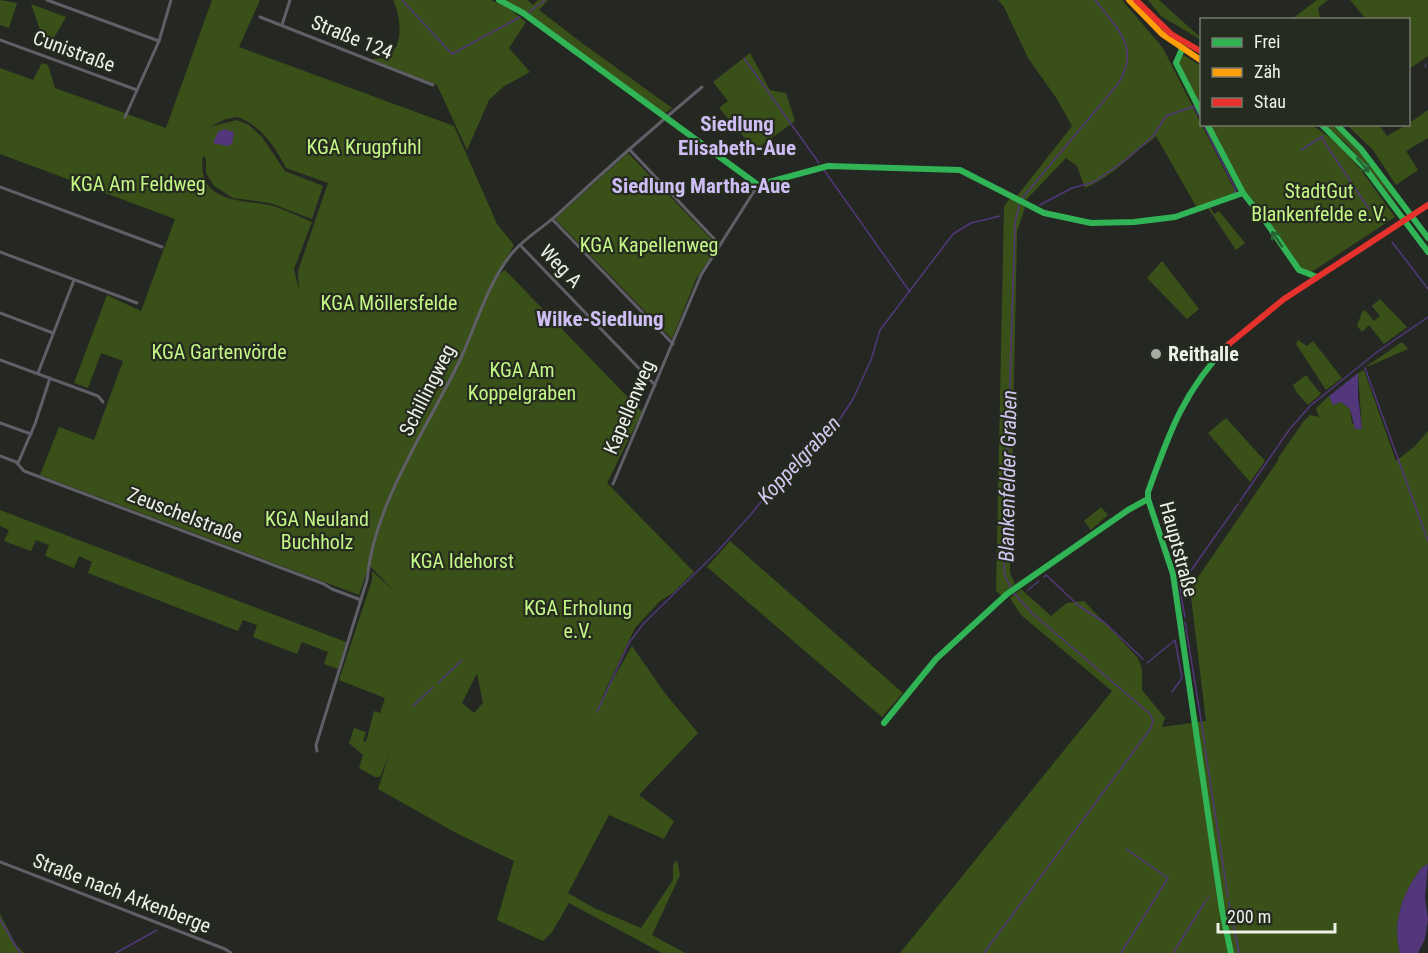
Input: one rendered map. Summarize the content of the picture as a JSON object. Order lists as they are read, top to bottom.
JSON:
{
  "streets": {
    "street": [
      "Straße 124",
      "Cunistraße",
      "Weg A",
      "Schillingweg",
      "Kapellenweg",
      "Zeuschelstraße",
      "Hauptstraße",
      "Straße nach Arkenberge"
    ]
  },
  "crossings": [
    ["Weg A", "Schillingweg"],
    ["Weg A", "Kapellenweg"],
    ["Schillingweg", "Zeuschelstraße"]
  ],
  "districts": ["Siedlung Elisabeth-Aue", "Siedlung Martha-Aue", "Wilke-Siedlung"],
  "water": ["Koppelgraben", "Blankenfelder Graben"],
  "parks": [
    "KGA Krugpfuhl",
    "KGA Am Feldweg",
    "StadtGut Blankenfelde e.V.",
    "KGA Kapellenweg",
    "KGA Möllersfelde",
    "KGA Gartenvörde",
    "KGA Am Koppelgraben",
    "KGA Neuland Buchholz",
    "KGA Idehorst",
    "KGA Erholung e.V."
  ],
  "places": ["Reithalle"],
  "legend": ["Frei", "Zäh", "Stau"],
  "scale_bar": "200 m"
}
